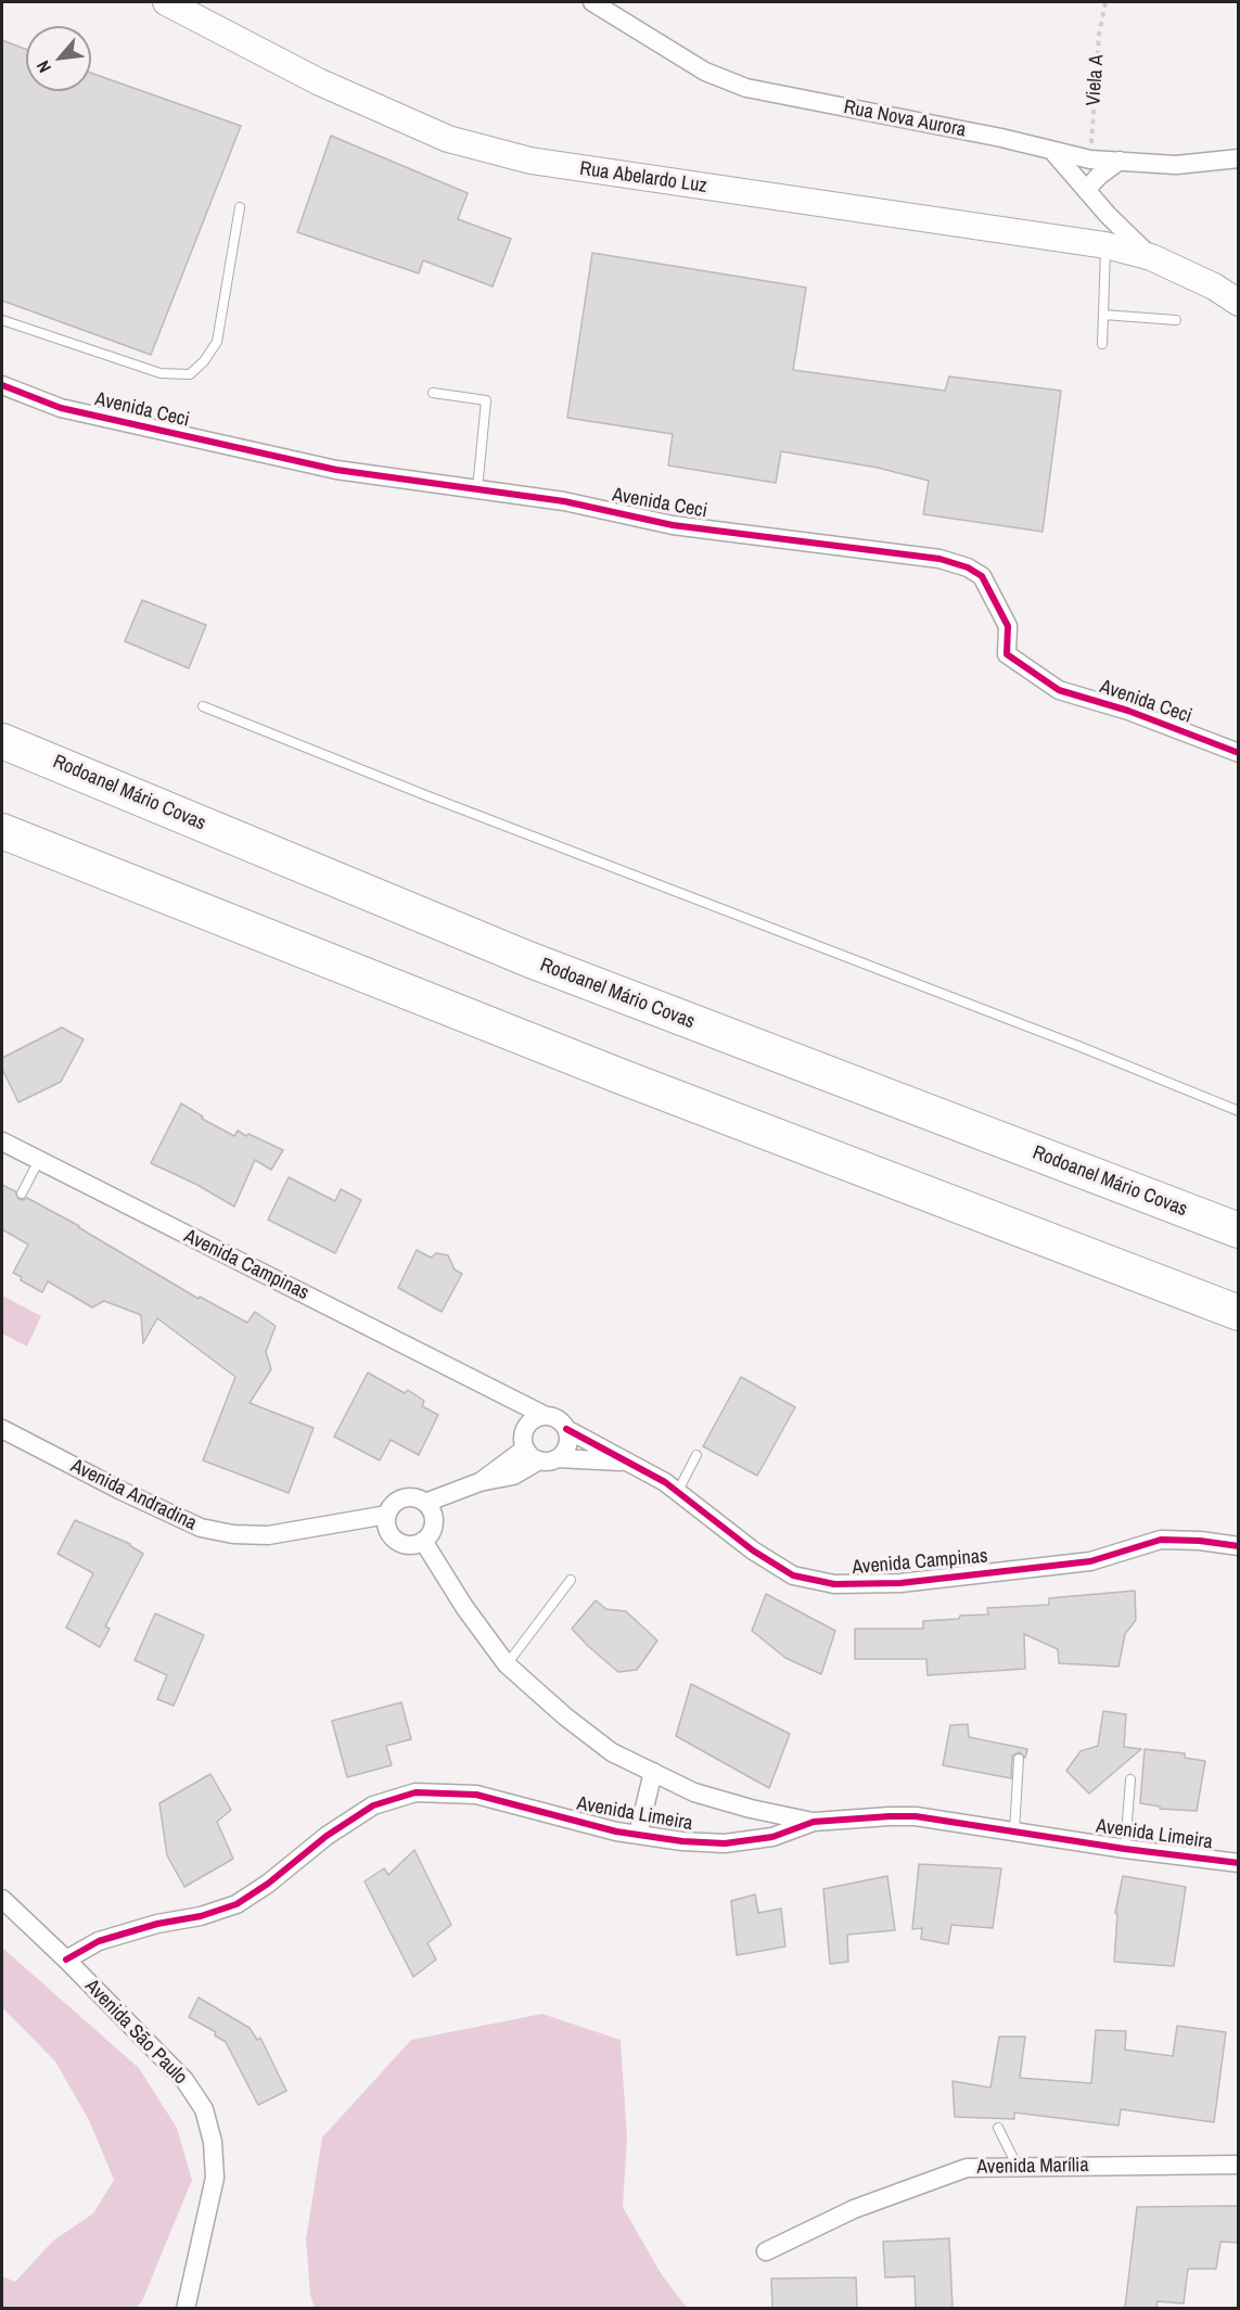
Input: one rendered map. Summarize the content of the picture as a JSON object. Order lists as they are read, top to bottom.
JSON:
{
  "streets": {
    "highway": ["Rodoanel Mário Covas"],
    "main road": ["Rua Abelardo Luz"],
    "street": [
      "Rua Nova Aurora",
      "Avenida Ceci",
      "Avenida Campinas",
      "Avenida Andradina",
      "Avenida Limeira",
      "Avenida São Paulo",
      "Avenida Marília"
    ],
    "path": ["Viela A"]
  },
  "crossings": [
    ["Viela A", "Rua Nova Aurora"],
    ["Rua Nova Aurora", "Rua Abelardo Luz"],
    ["Avenida Limeira", "Avenida São Paulo"]
  ],
  "north": "bottom left"
}
